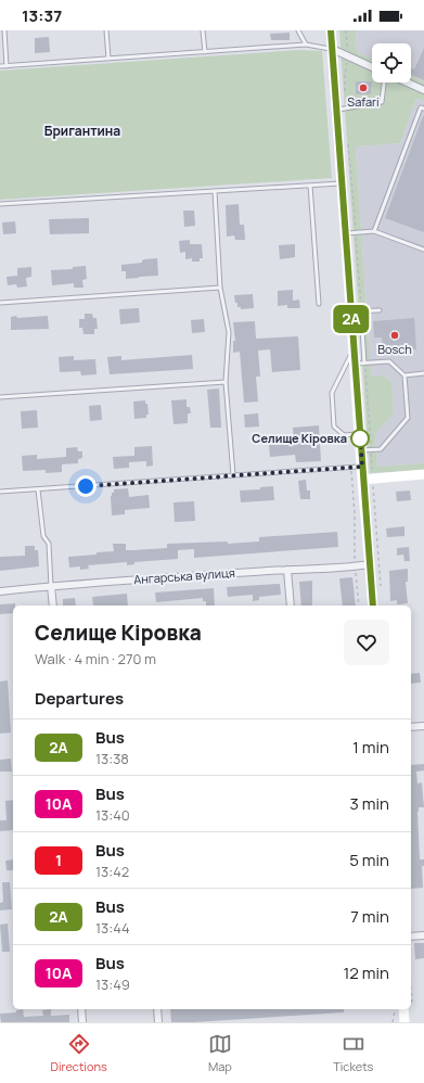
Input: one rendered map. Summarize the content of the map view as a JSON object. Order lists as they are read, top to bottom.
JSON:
{
  "streets": {
    "street": ["Ангарська вулиця"]
  },
  "districts": ["Бригантина"],
  "places": ["Safari", "Bosch", "Селище Кіровка"],
  "lines": ["bus line 2А"],
  "page": {
    "status": "13:37",
    "on_map": "2А",
    "heading": [
      ["Селище Кіровка", "Walk · 4 min · 270 m"],
      "Departures"
    ],
    "list": [
      {
        "mark": "2А",
        "name": "Bus",
        "note": "13:38",
        "value": "1 min"
      },
      {
        "mark": "10А",
        "name": "Bus",
        "note": "13:40",
        "value": "3 min"
      },
      {
        "mark": "1",
        "name": "Bus",
        "note": "13:42",
        "value": "5 min"
      },
      {
        "mark": "2А",
        "name": "Bus",
        "note": "13:44",
        "value": "7 min"
      },
      {
        "mark": "10А",
        "name": "Bus",
        "note": "13:49",
        "value": "12 min"
      }
    ],
    "tabs": ["Directions", "Map", "Tickets"]
  }
}
